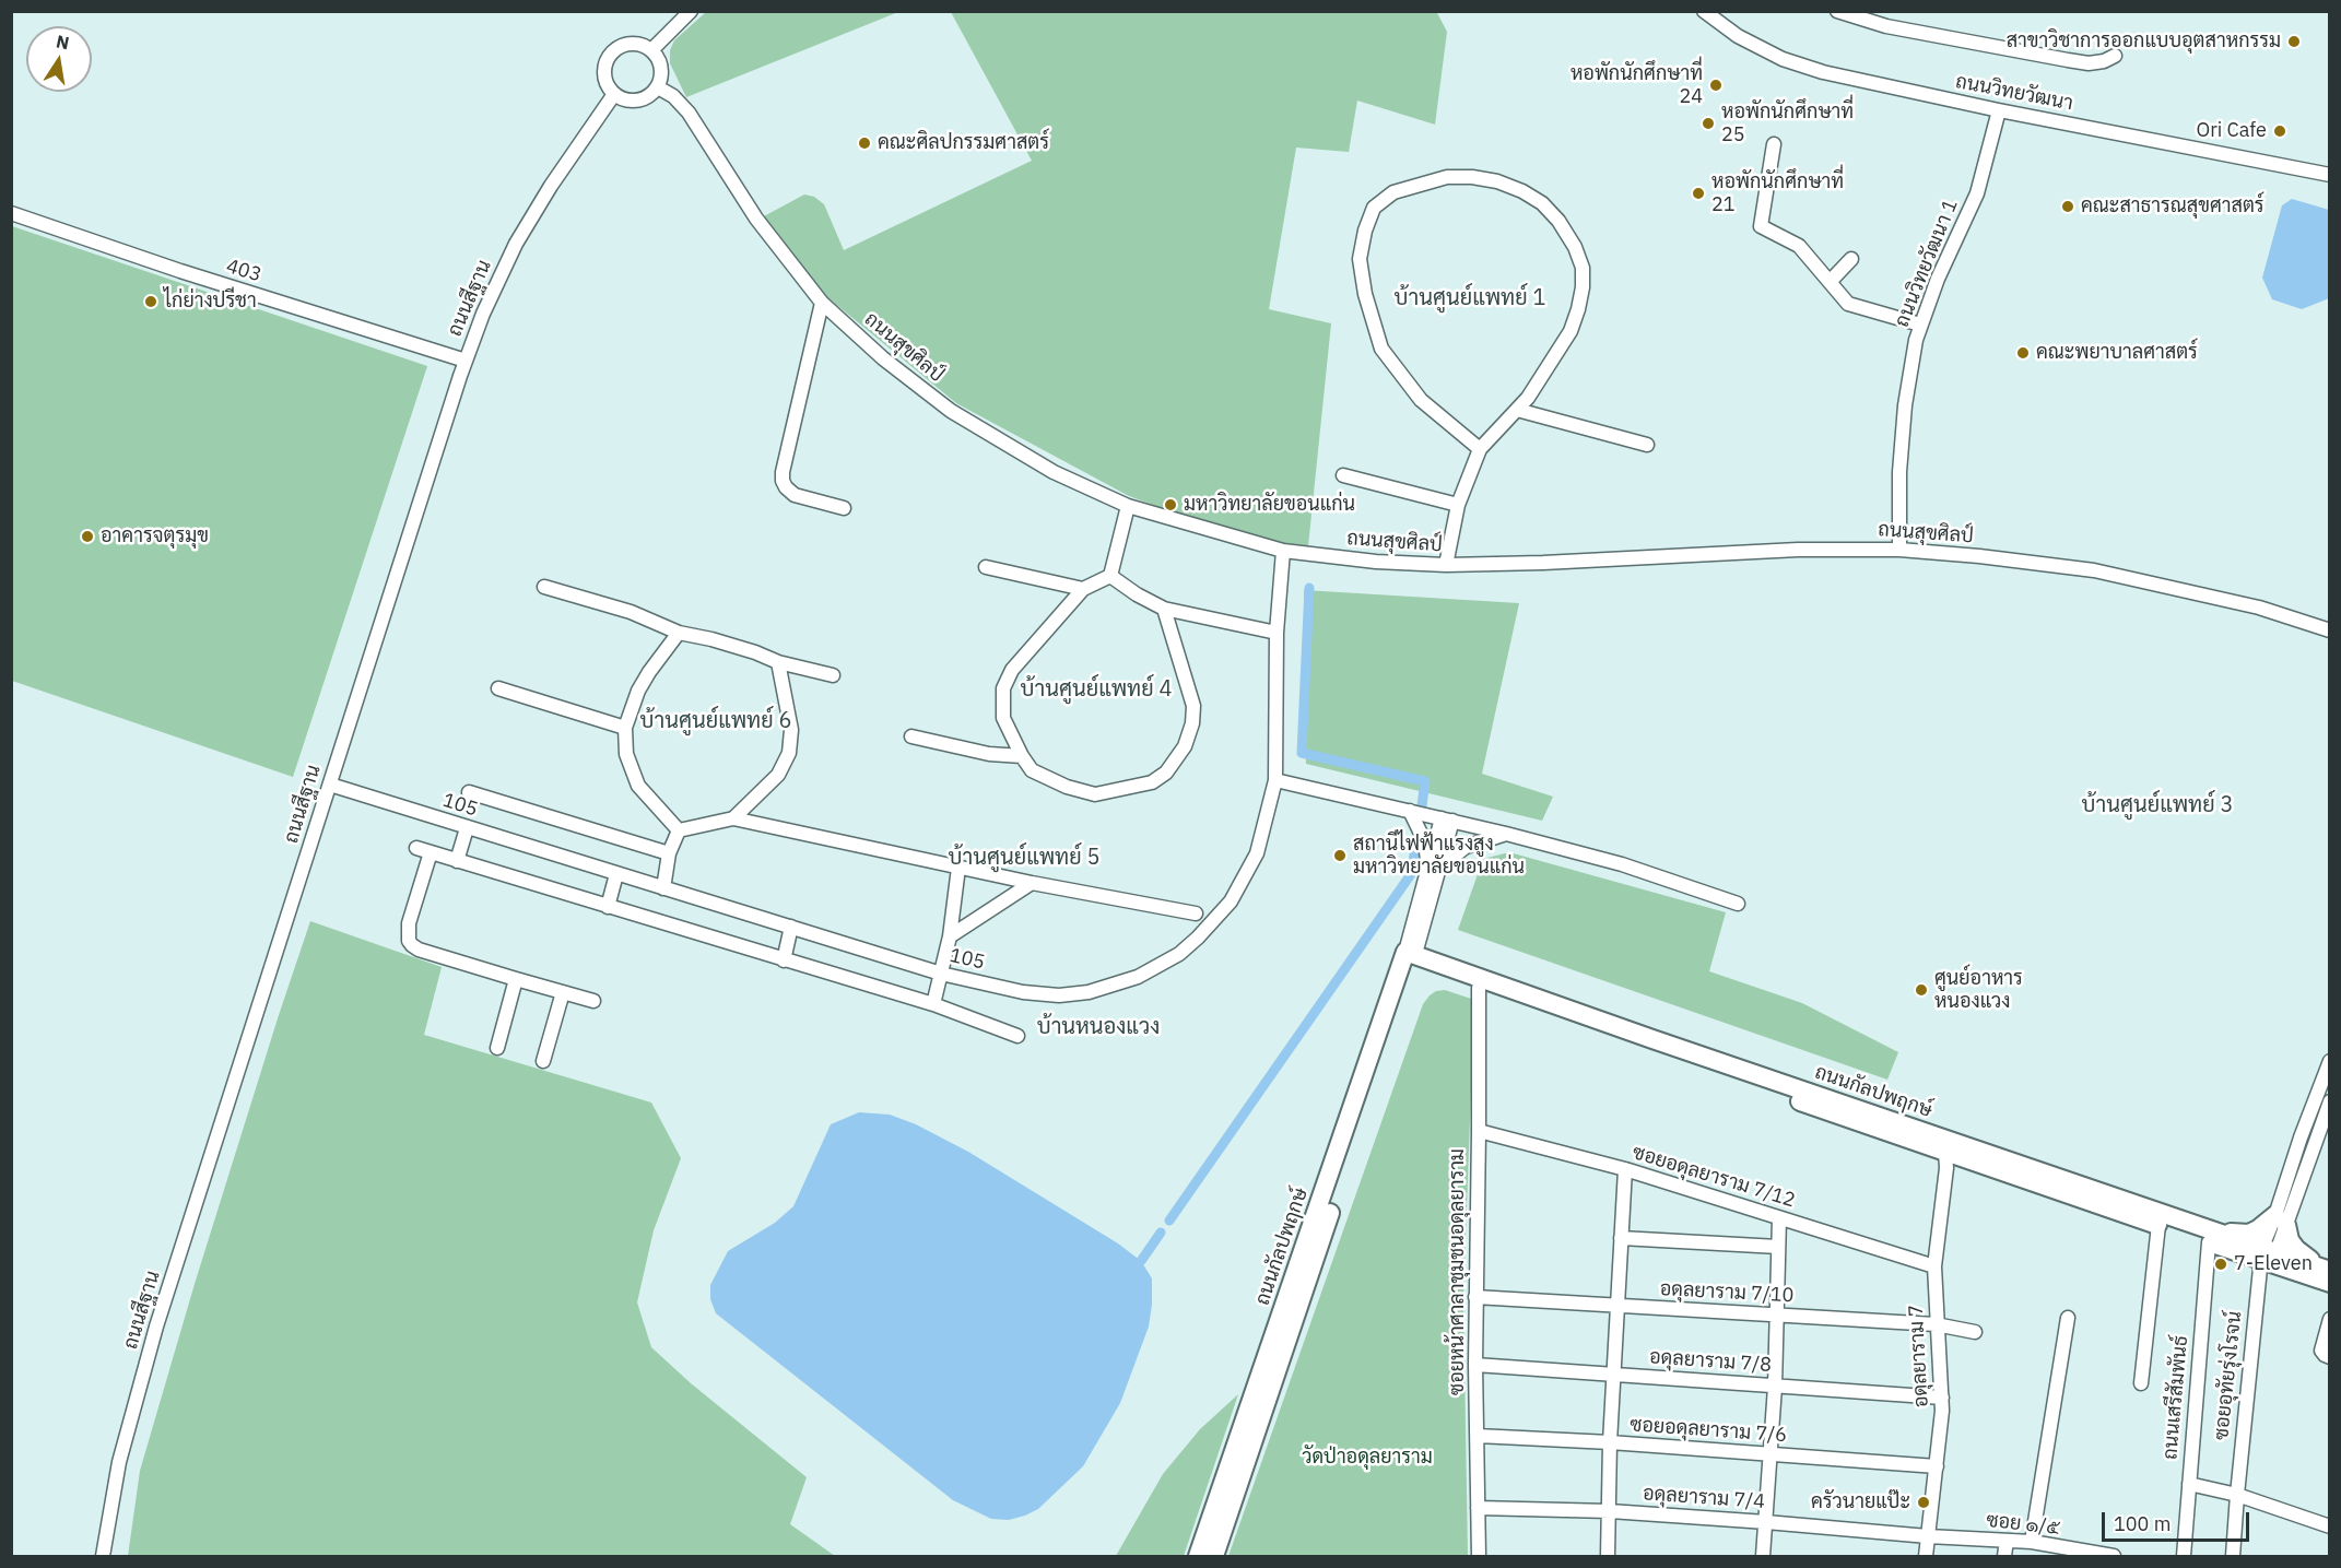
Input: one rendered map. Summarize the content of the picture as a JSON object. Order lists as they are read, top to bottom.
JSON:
{
  "streets": {
    "main road": ["ถนนกัลปพฤกษ์"],
    "street": [
      "ถนนวิทยวัฒนา",
      "ถนนวิทยวัฒนา 1",
      "403",
      "ถนนสีฐาน",
      "ถนนสุขศิลป์",
      "105",
      "ซอยอดุลยาราม 7/12",
      "ซอยหน้าศาลาชุมชนอดุลยาราม",
      "อดุลยาราม 7/10",
      "อดุลยาราม 7",
      "อดุลยาราม 7/8",
      "ซอยอุทัยรุ่งโรจน์",
      "ถนนเสรีสัมพันธ์",
      "ซอยอดุลยาราม 7/6",
      "อดุลยาราม 7/4",
      "ซอย ๑/๕"
    ]
  },
  "crossings": [
    ["ถนนวิทยวัฒนา", "ถนนวิทยวัฒนา 1"],
    ["ถนนวิทยวัฒนา 1", "ถนนสุขศิลป์"],
    ["403", "ถนนสีฐาน"],
    ["ถนนสีฐาน", "ถนนสุขศิลป์"],
    ["ถนนสีฐาน", "105"],
    ["ถนนสุขศิลป์", "105"],
    ["ถนนกัลปพฤกษ์", "ซอยหน้าศาลาชุมชนอดุลยาราม"],
    ["ถนนกัลปพฤกษ์", "อดุลยาราม 7"],
    ["ถนนกัลปพฤกษ์", "ซอยอุทัยรุ่งโรจน์"],
    ["ถนนกัลปพฤกษ์", "ถนนเสรีสัมพันธ์"],
    ["ซอยอดุลยาราม 7/12", "ซอยหน้าศาลาชุมชนอดุลยาราม"],
    ["ซอยอดุลยาราม 7/12", "อดุลยาราม 7"],
    ["ซอยหน้าศาลาชุมชนอดุลยาราม", "อดุลยาราม 7/10"],
    ["ซอยหน้าศาลาชุมชนอดุลยาราม", "อดุลยาราม 7/8"],
    ["ซอยหน้าศาลาชุมชนอดุลยาราม", "ซอยอดุลยาราม 7/6"],
    ["ซอยหน้าศาลาชุมชนอดุลยาราม", "อดุลยาราม 7/4"],
    ["อดุลยาราม 7/10", "อดุลยาราม 7"],
    ["อดุลยาราม 7", "อดุลยาราม 7/8"],
    ["อดุลยาราม 7", "ซอยอดุลยาราม 7/6"],
    ["อดุลยาราม 7", "อดุลยาราม 7/4"],
    ["อดุลยาราม 7", "ซอย ๑/๕"],
    ["อดุลยาราม 7/4", "ซอย ๑/๕"]
  ],
  "districts": [
    "บ้านศูนย์แพทย์ 1",
    "บ้านศูนย์แพทย์ 4",
    "บ้านศูนย์แพทย์ 6",
    "บ้านศูนย์แพทย์ 3",
    "บ้านศูนย์แพทย์ 5",
    "บ้านหนองแวง"
  ],
  "parks": ["วัดป่าอดุลยาราม"],
  "places": [
    "สาขาวิชาการออกแบบอุตสาหกรรม",
    "หอพักนักศึกษาที่ 24",
    "หอพักนักศึกษาที่ 25",
    "Ori Cafe",
    "คณะศิลปกรรมศาสตร์",
    "หอพักนักศึกษาที่ 21",
    "คณะสาธารณสุขศาสตร์",
    "ไก่ย่างปรีชา",
    "คณะพยาบาลศาสตร์",
    "มหาวิทยาลัยขอนแก่น",
    "อาคารจตุรมุข",
    "สถานีไฟฟ้าแรงสูง มหาวิทยาลัยขอนแก่น",
    "ศูนย์อาหาร หนองแวง",
    "7-Eleven",
    "ครัวนายแป๊ะ"
  ],
  "scale_bar": "100 m",
  "north": "top"
}
